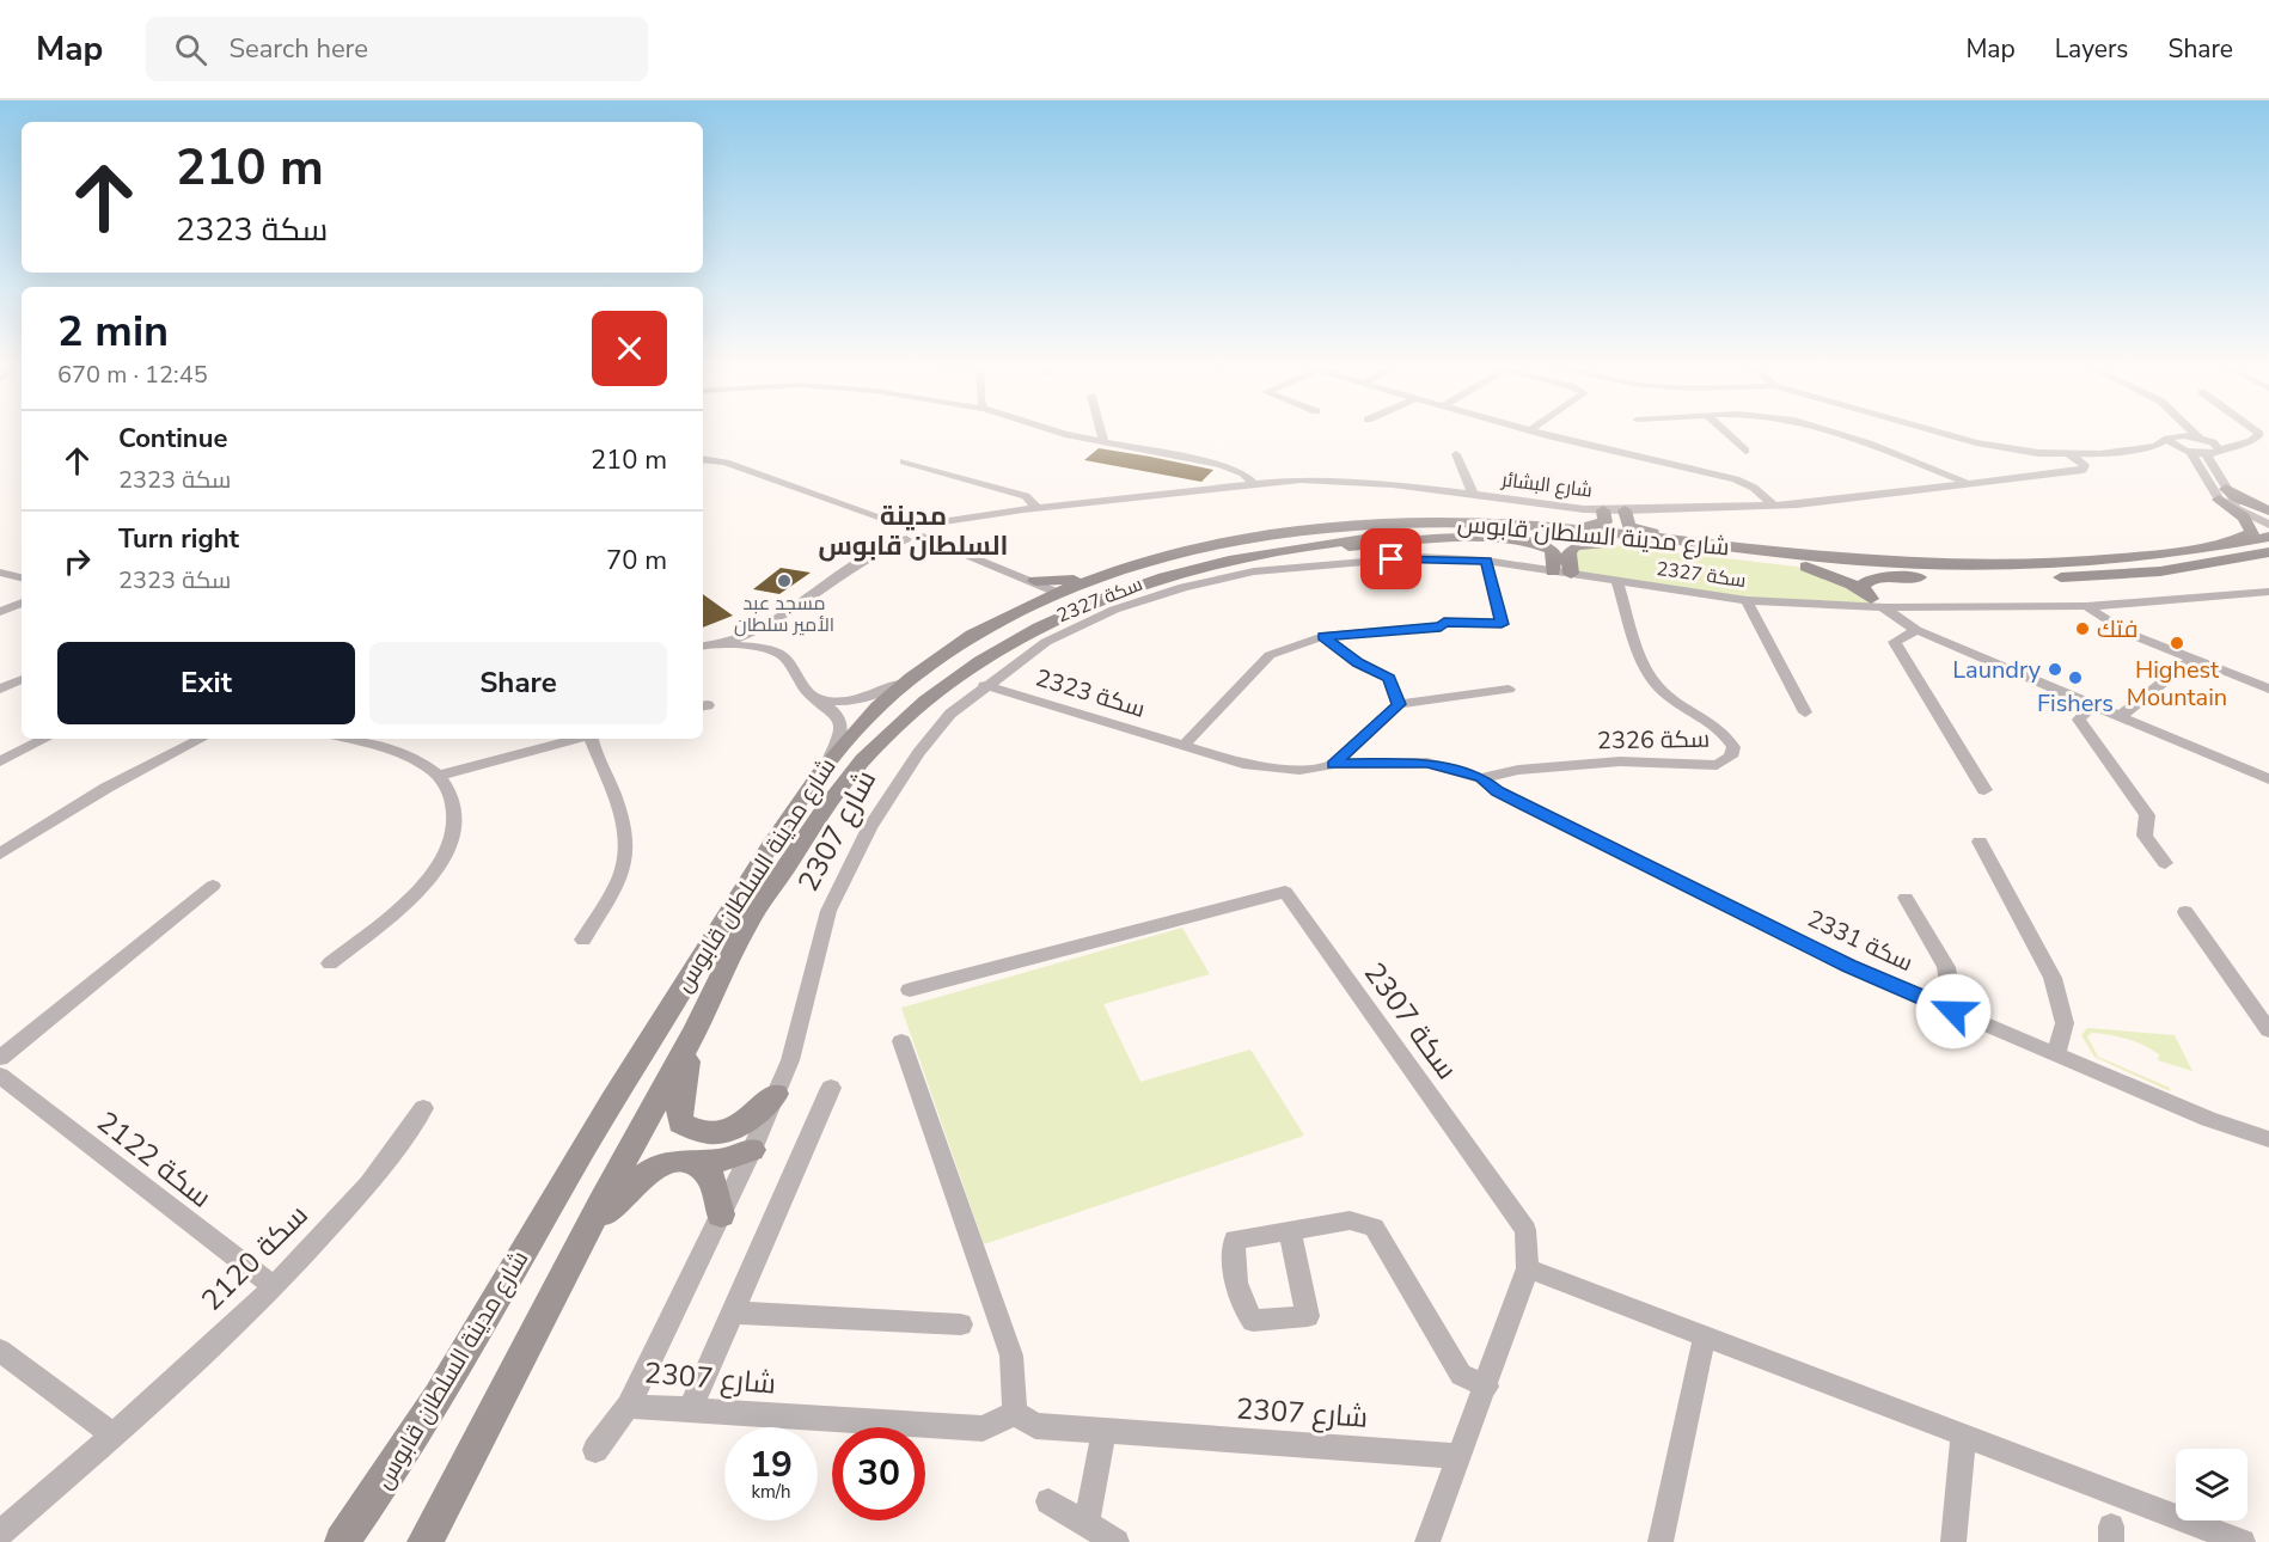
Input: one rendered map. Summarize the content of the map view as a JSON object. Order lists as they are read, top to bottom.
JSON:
{
  "streets": {
    "main road": ["شارع مدينة السلطان قابوس"],
    "street": [
      "شارع البشائر",
      "سكة 2327",
      "سكة 2323",
      "سكة 2326",
      "2307 شارع",
      "سكة 2331",
      "سكة 2307",
      "سكة 2122",
      "سكة 2120"
    ]
  },
  "crossings": [
    ["سكة 2327", "سكة 2323"],
    ["سكة 2327", "سكة 2326"],
    ["سكة 2327", "2307 شارع"],
    ["سكة 2323", "سكة 2326"],
    ["سكة 2323", "2307 شارع"],
    ["سكة 2323", "سكة 2331"],
    ["سكة 2326", "سكة 2331"],
    ["2307 شارع", "سكة 2307"],
    ["سكة 2122", "سكة 2120"]
  ],
  "districts": ["مدينة السلطان قابوس"],
  "places": [
    "مسجد عبد الأمير سلطان",
    "فتك",
    "Highest Mountain",
    "Laundry",
    "Fishers"
  ],
  "page": {
    "header": "Map",
    "search": "Search here",
    "nav": ["Map", "Layers", "Share"],
    "turn": ["210 m", "سكة 2323"],
    "heading": ["2 min", "670 m · 12:45"],
    "list": [
      {
        "name": "Continue",
        "note": "سكة 2323",
        "value": "210 m"
      },
      {
        "name": "Turn right",
        "note": "سكة 2323",
        "value": "70 m"
      }
    ],
    "buttons": ["Exit", "Share"],
    "speed": "19 km/h",
    "limit": "30"
  }
}
